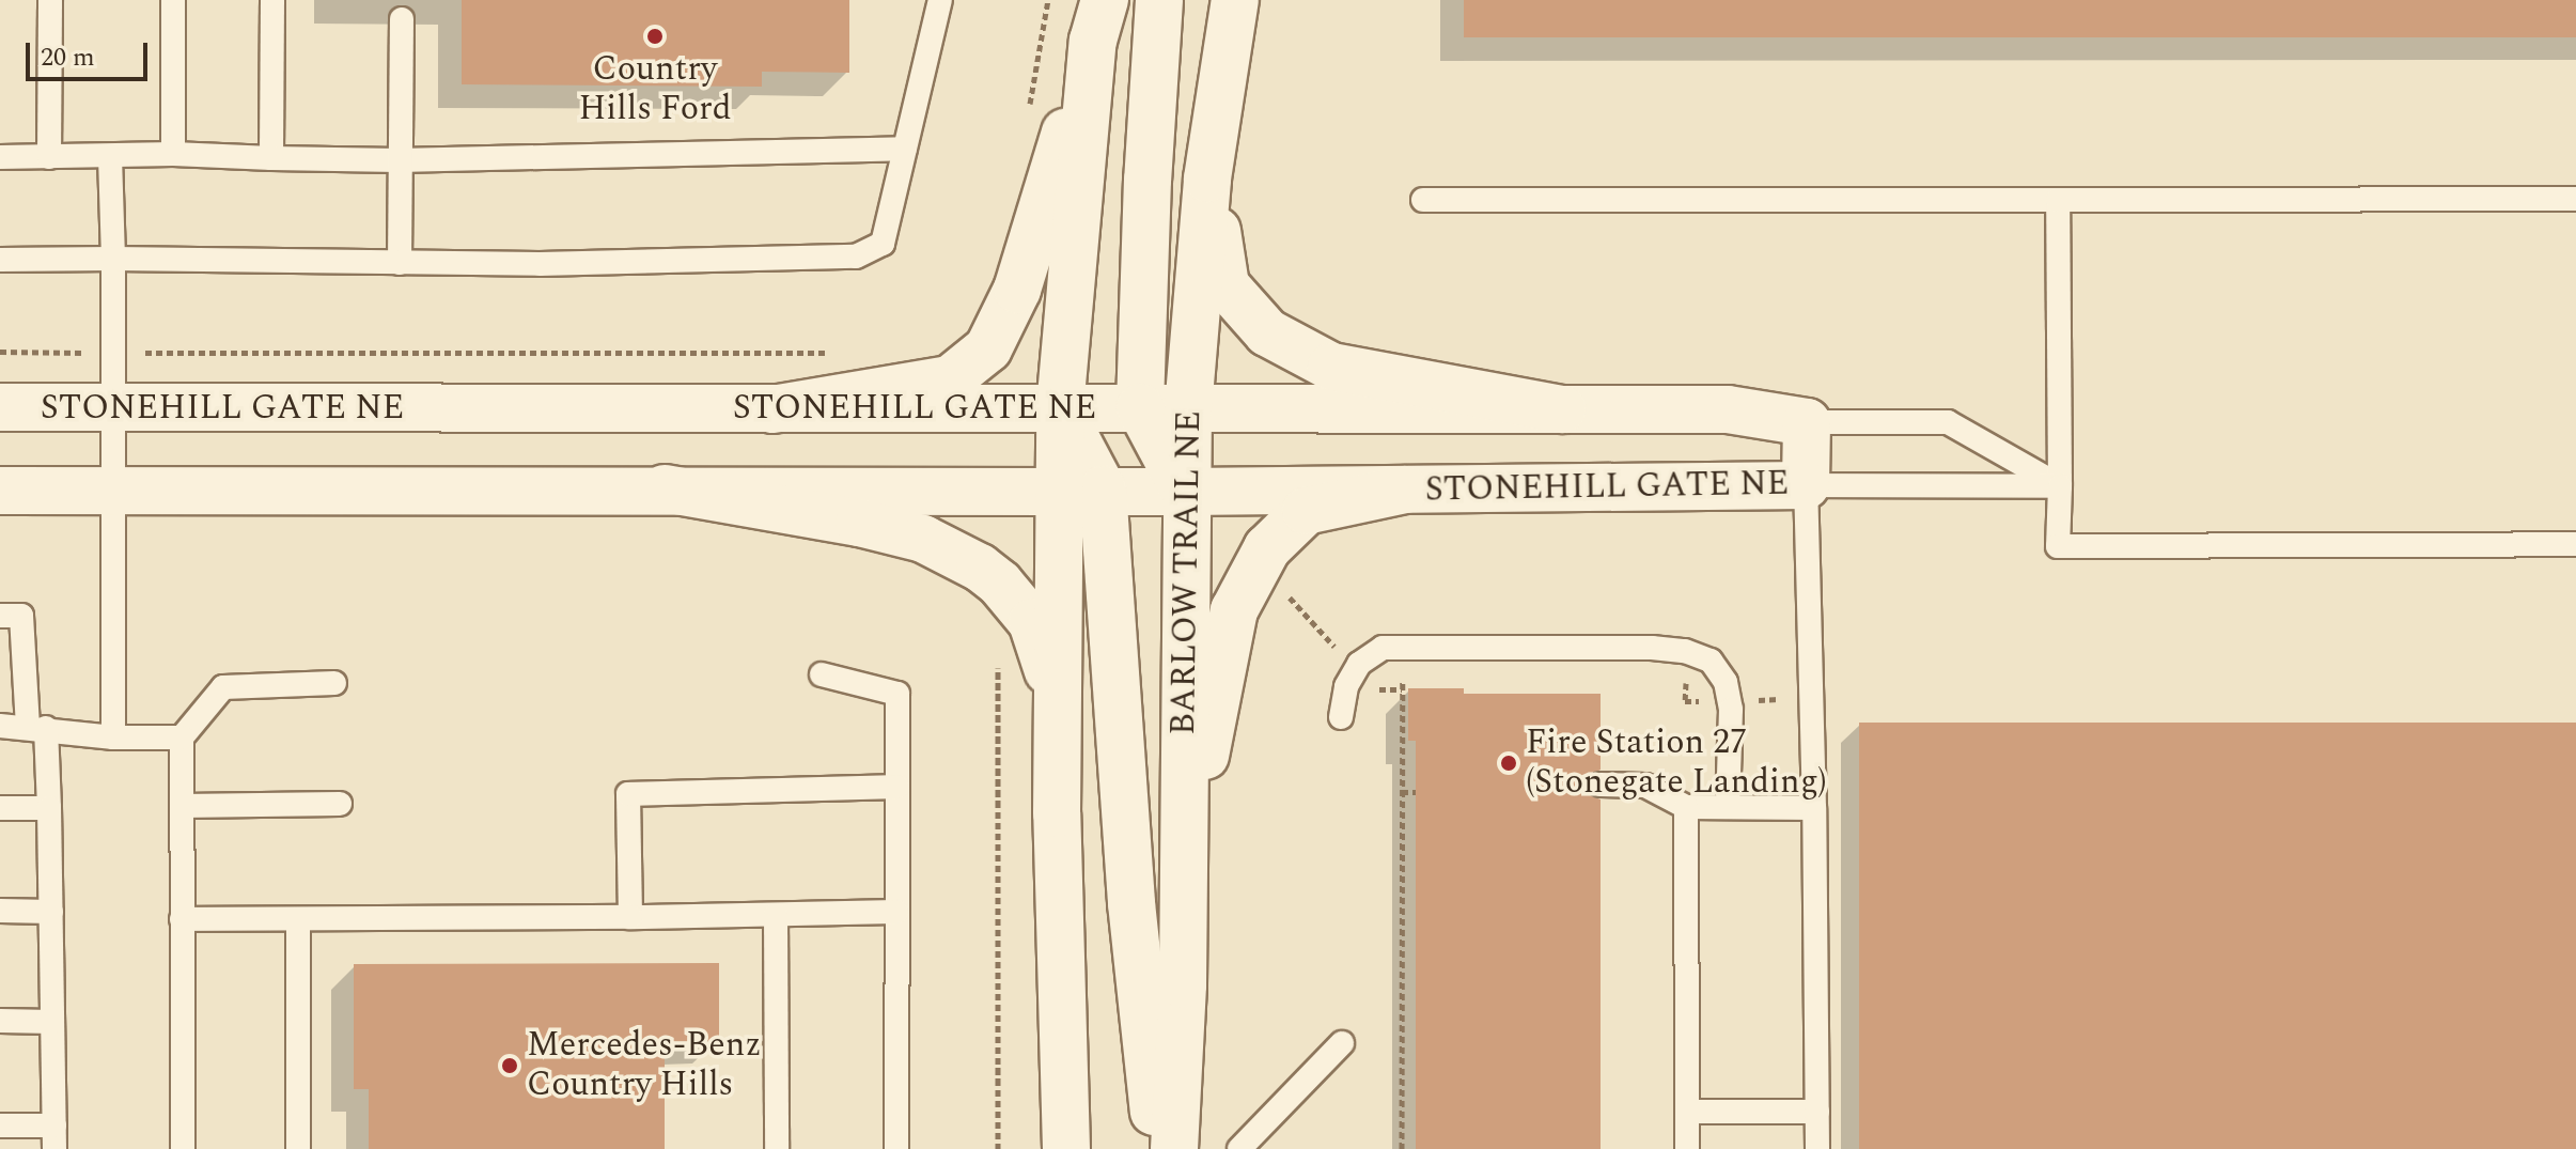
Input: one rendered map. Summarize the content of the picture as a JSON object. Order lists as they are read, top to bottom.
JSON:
{
  "streets": {
    "main road": ["STONEHILL GATE NE", "BARLOW TRAIL NE"]
  },
  "crossings": [
    ["STONEHILL GATE NE", "BARLOW TRAIL NE"]
  ],
  "places": ["Country Hills Ford", "Fire Station 27 (Stonegate Landing)", "Mercedes-Benz Country Hills"],
  "scale_bar": "20 m"
}
